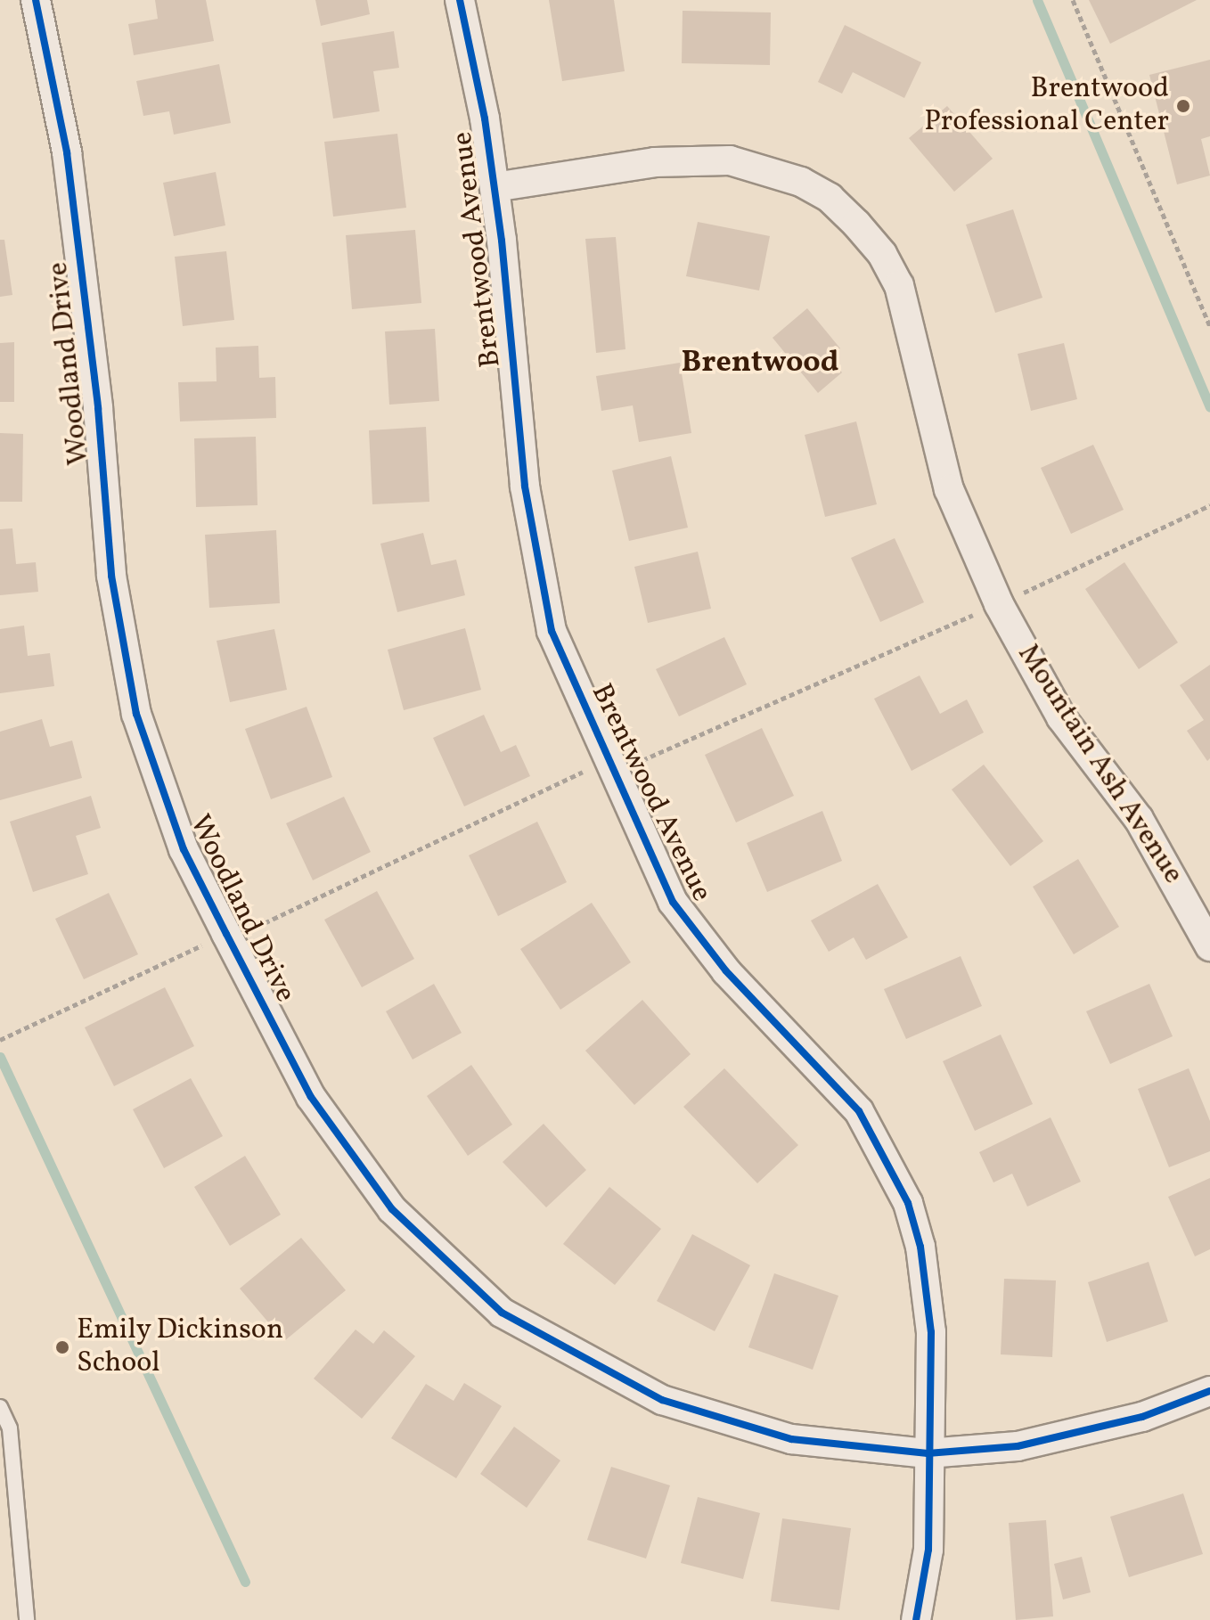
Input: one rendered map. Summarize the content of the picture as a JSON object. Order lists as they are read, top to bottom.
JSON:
{
  "streets": {
    "street": ["Brentwood Avenue", "Woodland Drive", "Mountain Ash Avenue"]
  },
  "crossings": [
    ["Brentwood Avenue", "Woodland Drive"],
    ["Brentwood Avenue", "Mountain Ash Avenue"]
  ],
  "districts": ["Brentwood"],
  "places": ["Brentwood Professional Center", "Emily Dickinson School"]
}
